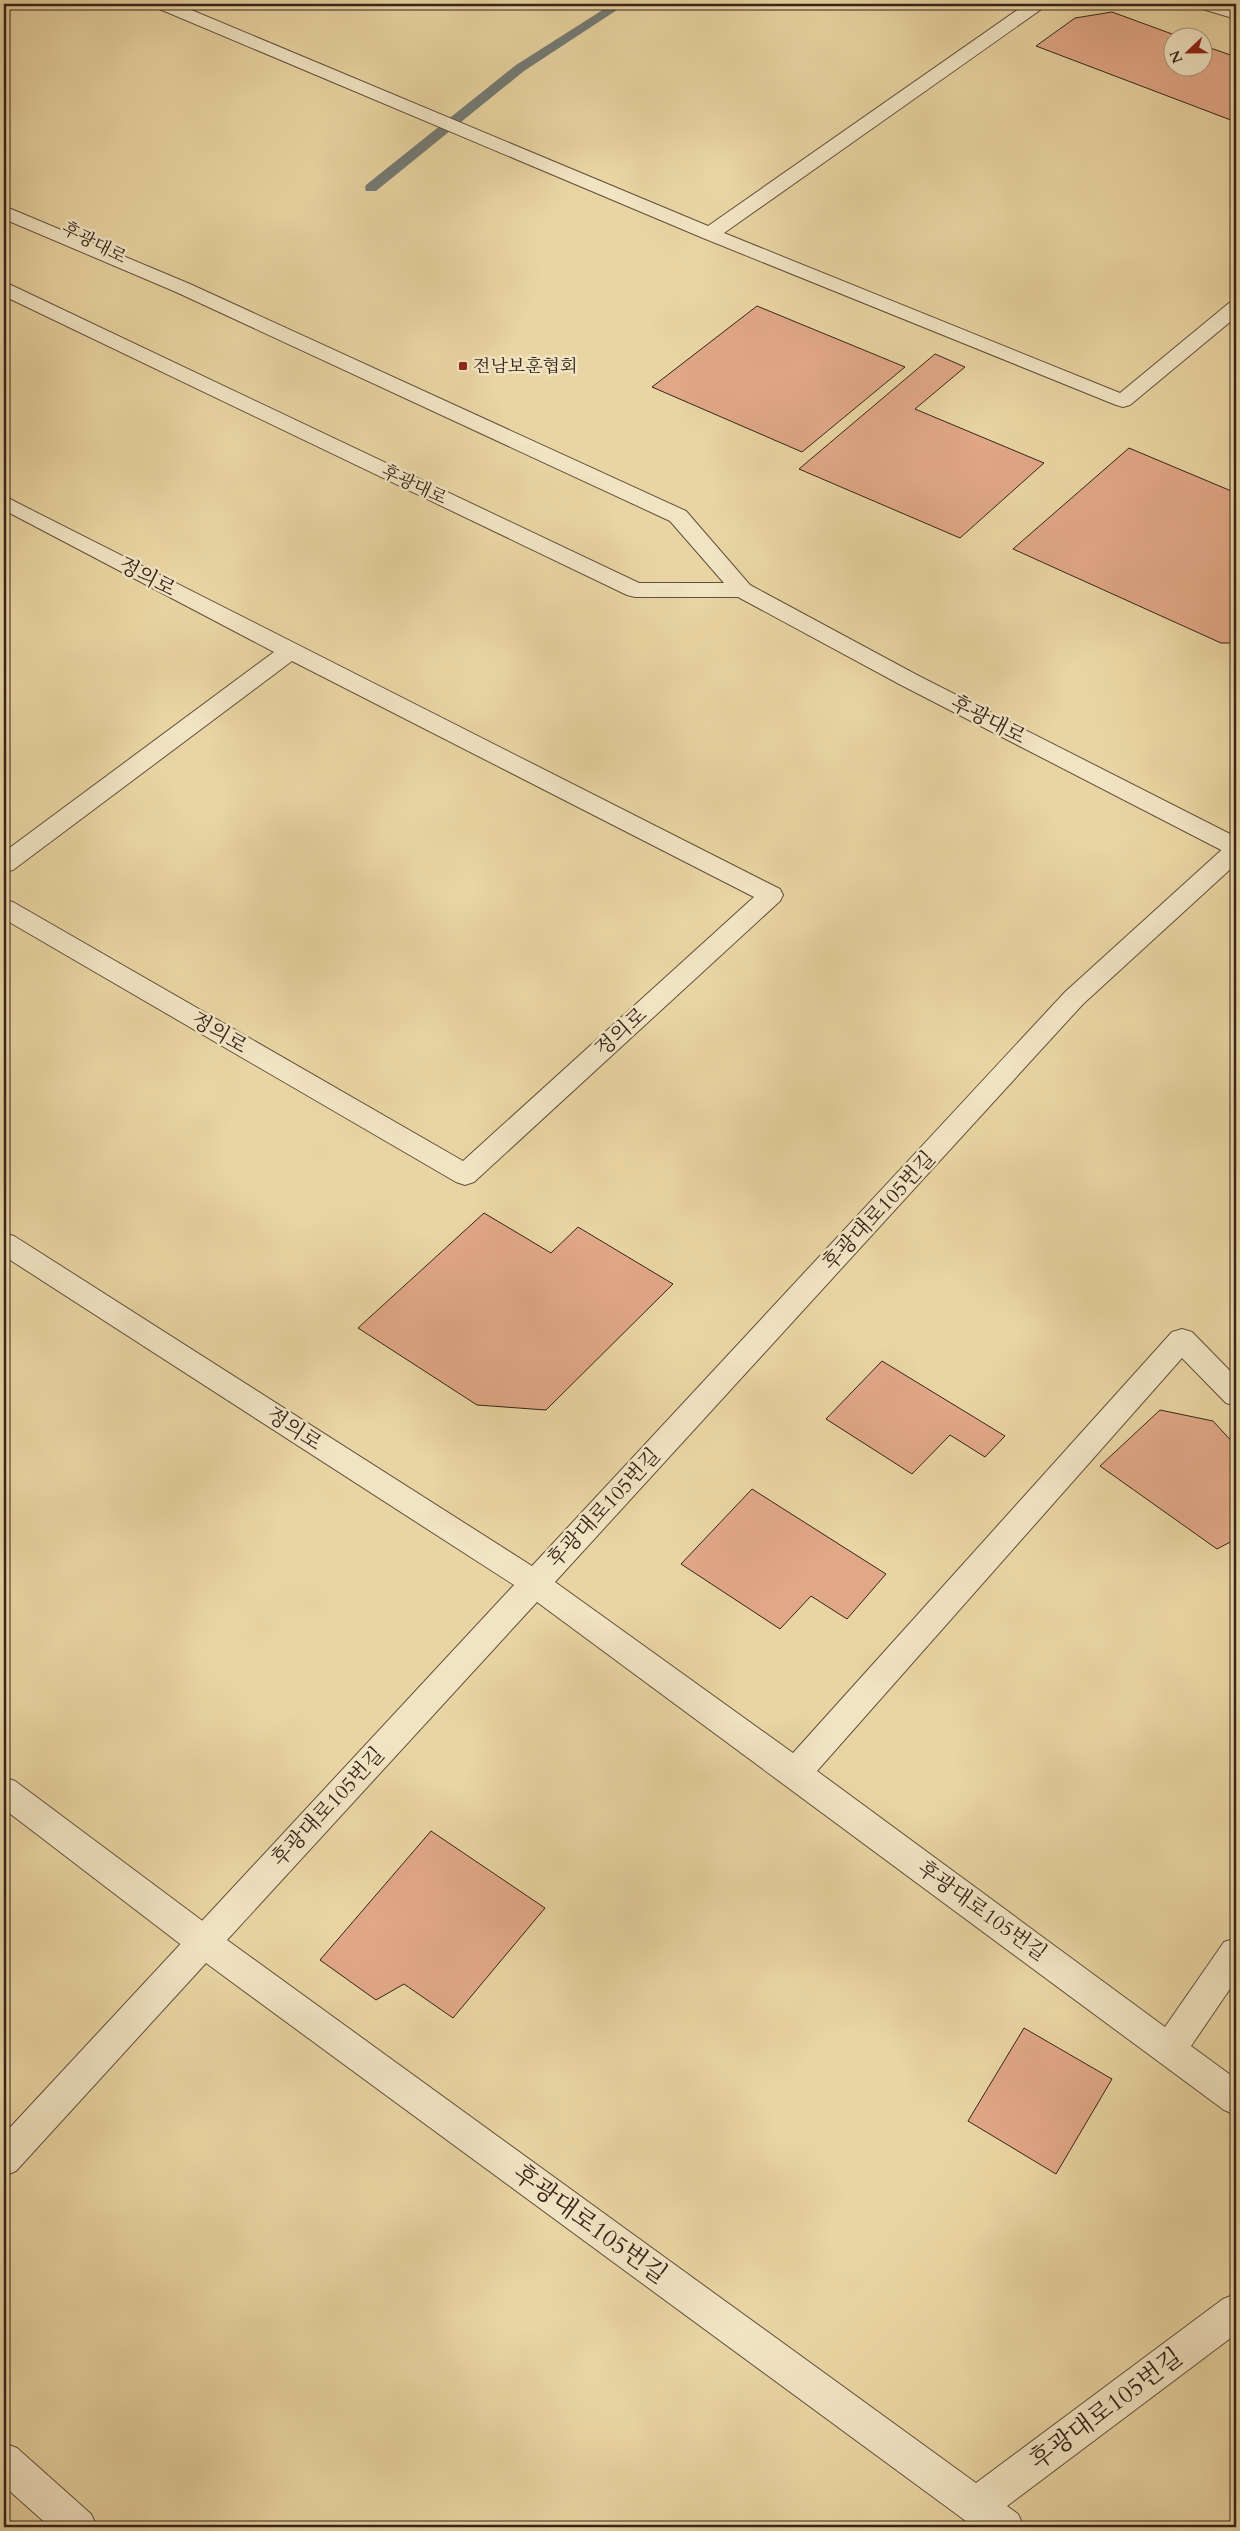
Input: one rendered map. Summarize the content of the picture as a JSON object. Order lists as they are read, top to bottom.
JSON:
{
  "streets": {
    "street": ["후광대로", "정의로", "후광대로105번길"]
  },
  "crossings": [
    ["정의로", "후광대로105번길"]
  ],
  "places": {
    "transit": ["전남보훈협회"]
  },
  "north": "left"
}
